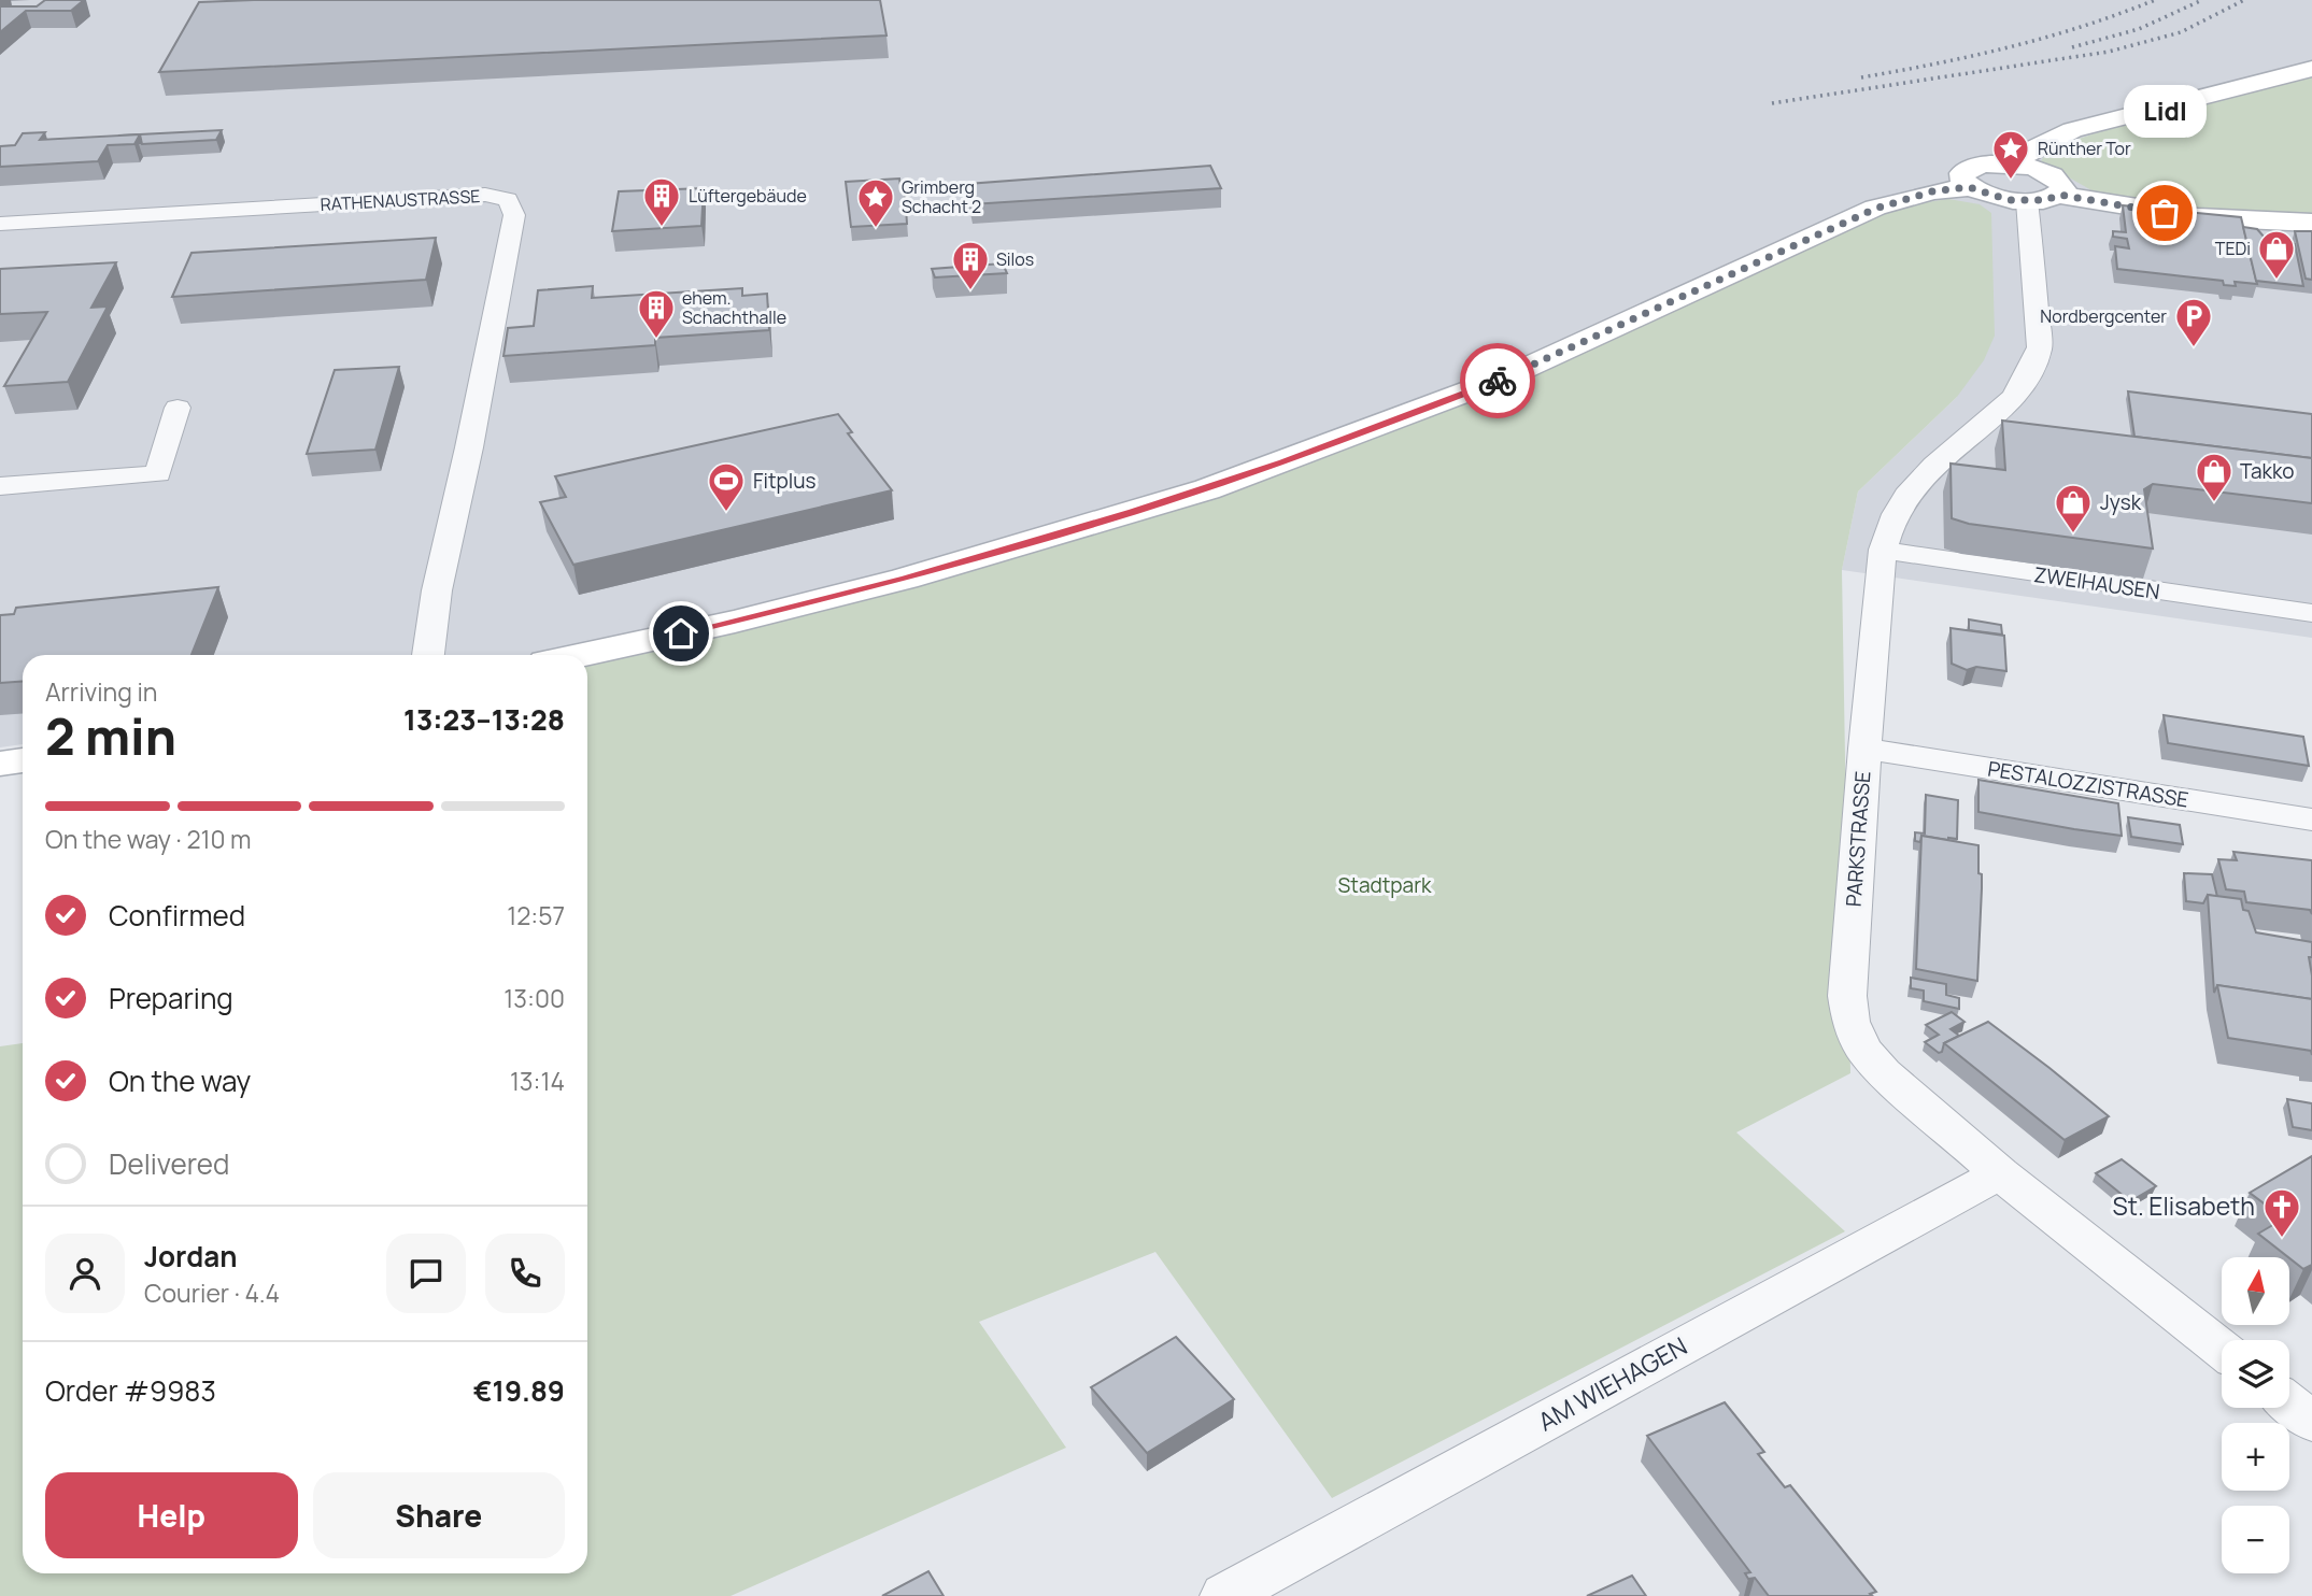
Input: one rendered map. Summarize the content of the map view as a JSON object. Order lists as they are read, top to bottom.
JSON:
{
  "streets": {
    "street": [
      "RATHENAUSTRASSE",
      "ZWEIHAUSEN",
      "PESTALOZZISTRASSE",
      "PARKSTRASSE",
      "AM WIEHAGEN"
    ]
  },
  "crossings": [
    ["ZWEIHAUSEN", "PARKSTRASSE"],
    ["PESTALOZZISTRASSE", "PARKSTRASSE"],
    ["PARKSTRASSE", "AM WIEHAGEN"]
  ],
  "parks": ["Stadtpark"],
  "places": {
    "place": ["Rünther Tor", "Grimberg Schacht 2"],
    "other": ["Lidl"],
    "building": ["Lüftergebäude", "Silos", "ehem. Schachthalle"],
    "shop": ["TEDi", "Takko", "Jysk"],
    "parking": ["Nordbergcenter"],
    "sports": ["Fitplus"],
    "church": ["St. Elisabeth"]
  },
  "north": "top",
  "page": {
    "bubble": "Lidl",
    "heading": ["2 min", "Arriving in", "13:23–13:28"],
    "panel": [
      "Jordan",
      "Courier · 4.4",
      "Order #9983",
      "€19.89"
    ],
    "bar": "On the way · 210 m",
    "list": [
      ["Confirmed", "12:57"],
      ["Preparing", "13:00"],
      ["On the way", "13:14"],
      "Delivered"
    ],
    "map_buttons": ["+", "−"],
    "buttons": ["Help", "Share"]
  }
}
